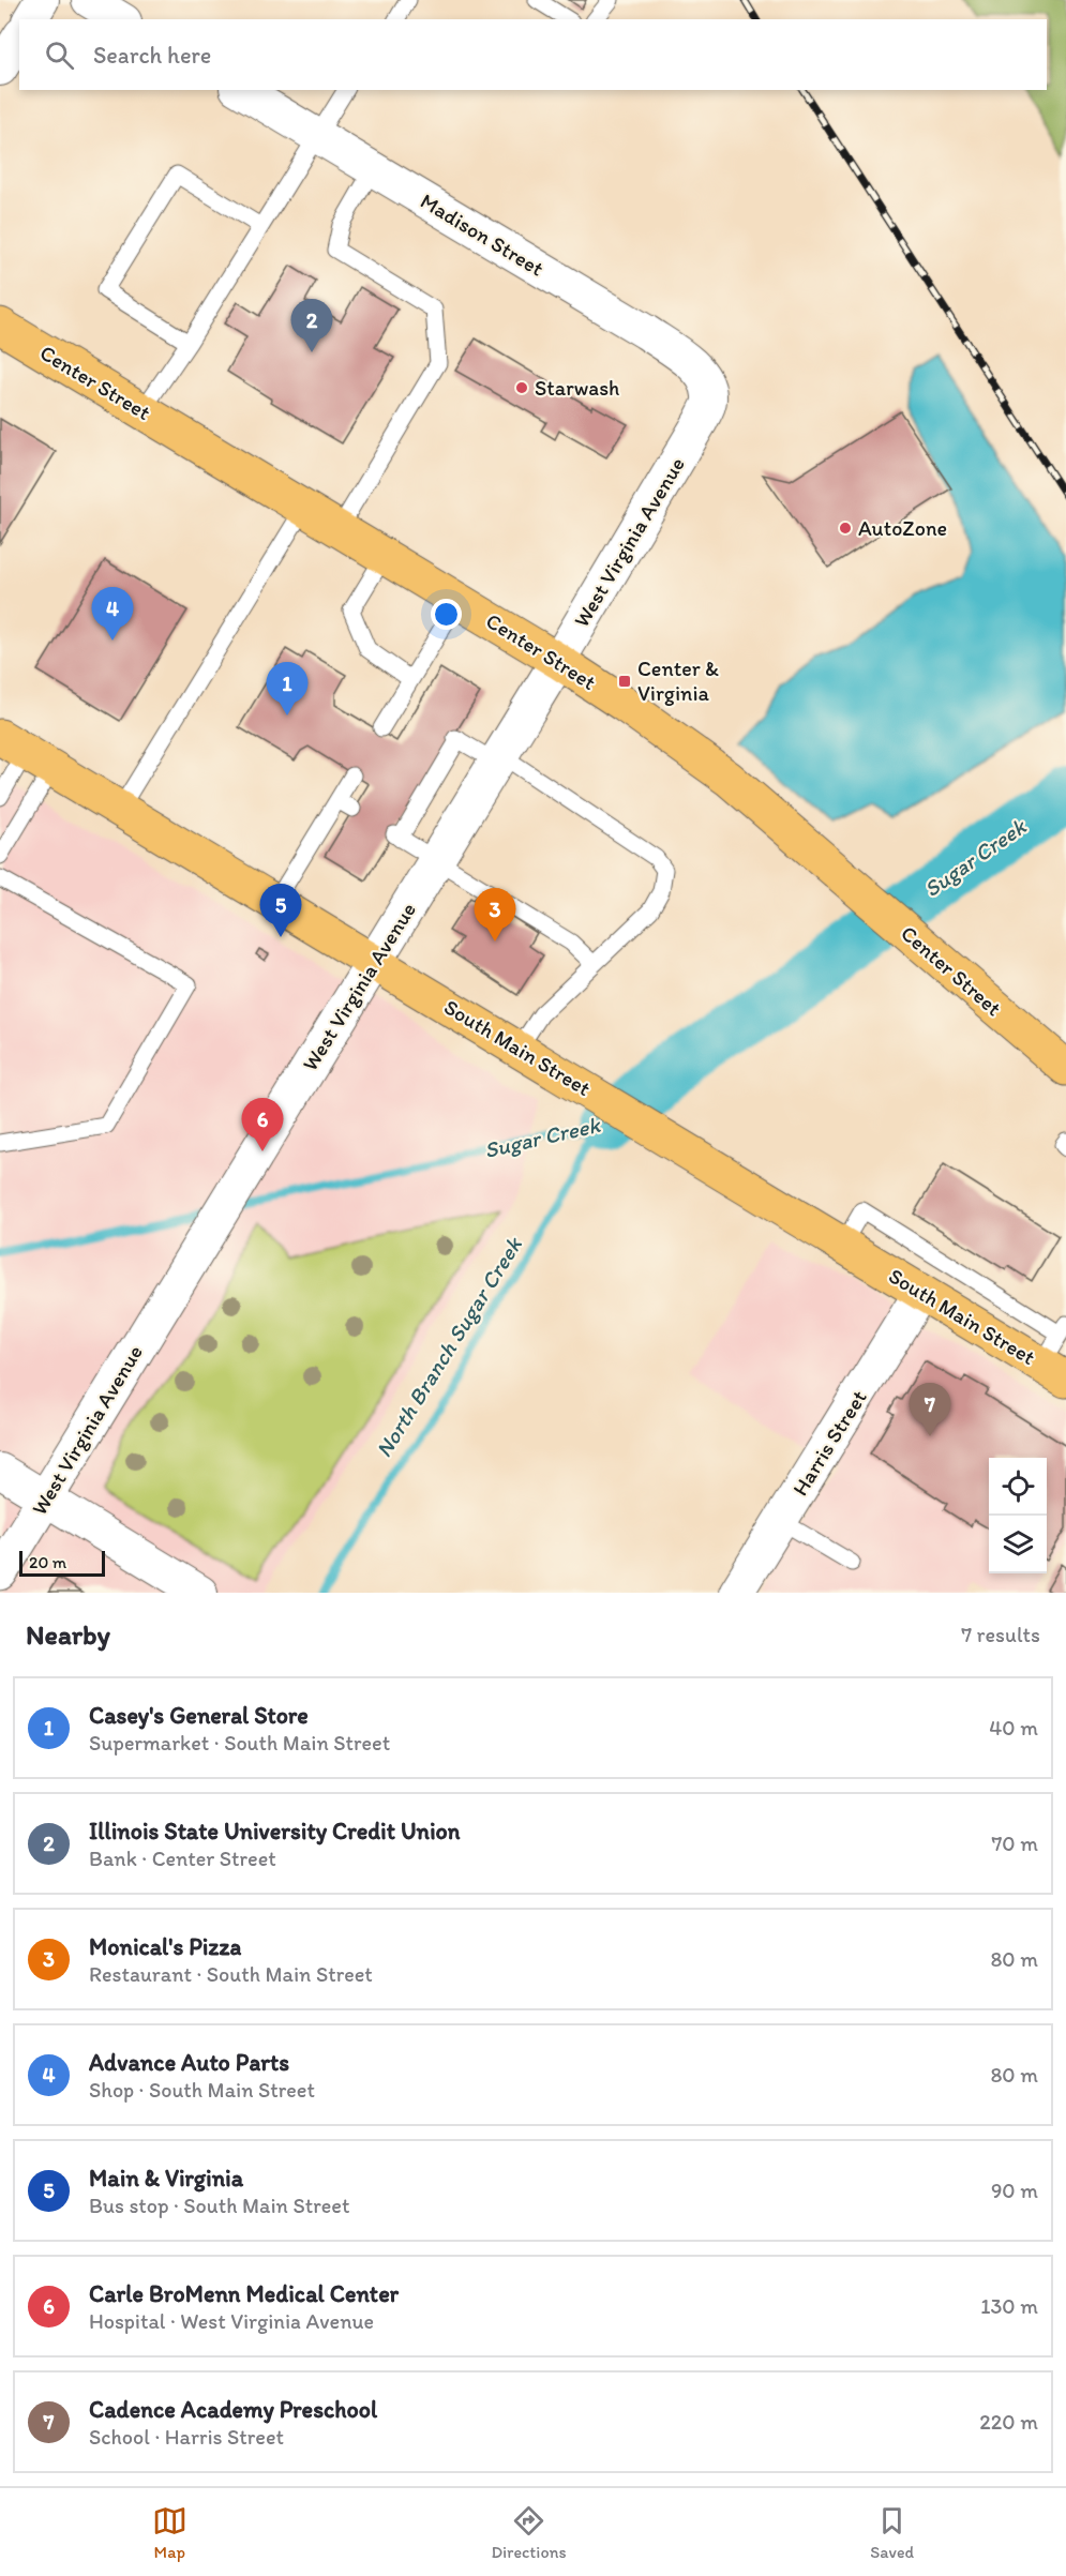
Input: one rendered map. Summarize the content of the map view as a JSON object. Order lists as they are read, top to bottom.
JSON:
{
  "streets": {
    "main road": ["Center Street", "South Main Street"],
    "street": ["Madison Street", "West Virginia Avenue", "Harris Street"]
  },
  "crossings": [
    ["Madison Street", "West Virginia Avenue"],
    ["Center Street", "West Virginia Avenue"],
    ["West Virginia Avenue", "South Main Street"],
    ["South Main Street", "Harris Street"]
  ],
  "water": ["Sugar Creek", "North Branch Sugar Creek"],
  "places": {
    "other": ["Starwash", "AutoZone"],
    "transit": ["Center & Virginia"]
  },
  "scale_bar": "20 m",
  "page": {
    "search": "Search here",
    "pins": [
      "2",
      "4",
      "1",
      "5",
      "3",
      "6",
      "7"
    ],
    "scale": "20 m",
    "heading": ["Nearby", "7 results"],
    "list": [
      {
        "mark": "1",
        "name": "Casey's General Store",
        "note": "Supermarket · South Main Street",
        "value": "40 m"
      },
      {
        "mark": "2",
        "name": "Illinois State University Credit Union",
        "note": "Bank · Center Street",
        "value": "70 m"
      },
      {
        "mark": "3",
        "name": "Monical's Pizza",
        "note": "Restaurant · South Main Street",
        "value": "80 m"
      },
      {
        "mark": "4",
        "name": "Advance Auto Parts",
        "note": "Shop · South Main Street",
        "value": "80 m"
      },
      {
        "mark": "5",
        "name": "Main & Virginia",
        "note": "Bus stop · South Main Street",
        "value": "90 m"
      },
      {
        "mark": "6",
        "name": "Carle BroMenn Medical Center",
        "note": "Hospital · West Virginia Avenue",
        "value": "130 m"
      },
      {
        "mark": "7",
        "name": "Cadence Academy Preschool",
        "note": "School · Harris Street",
        "value": "220 m"
      }
    ],
    "nav": ["Map", "Directions", "Saved"]
  }
}
